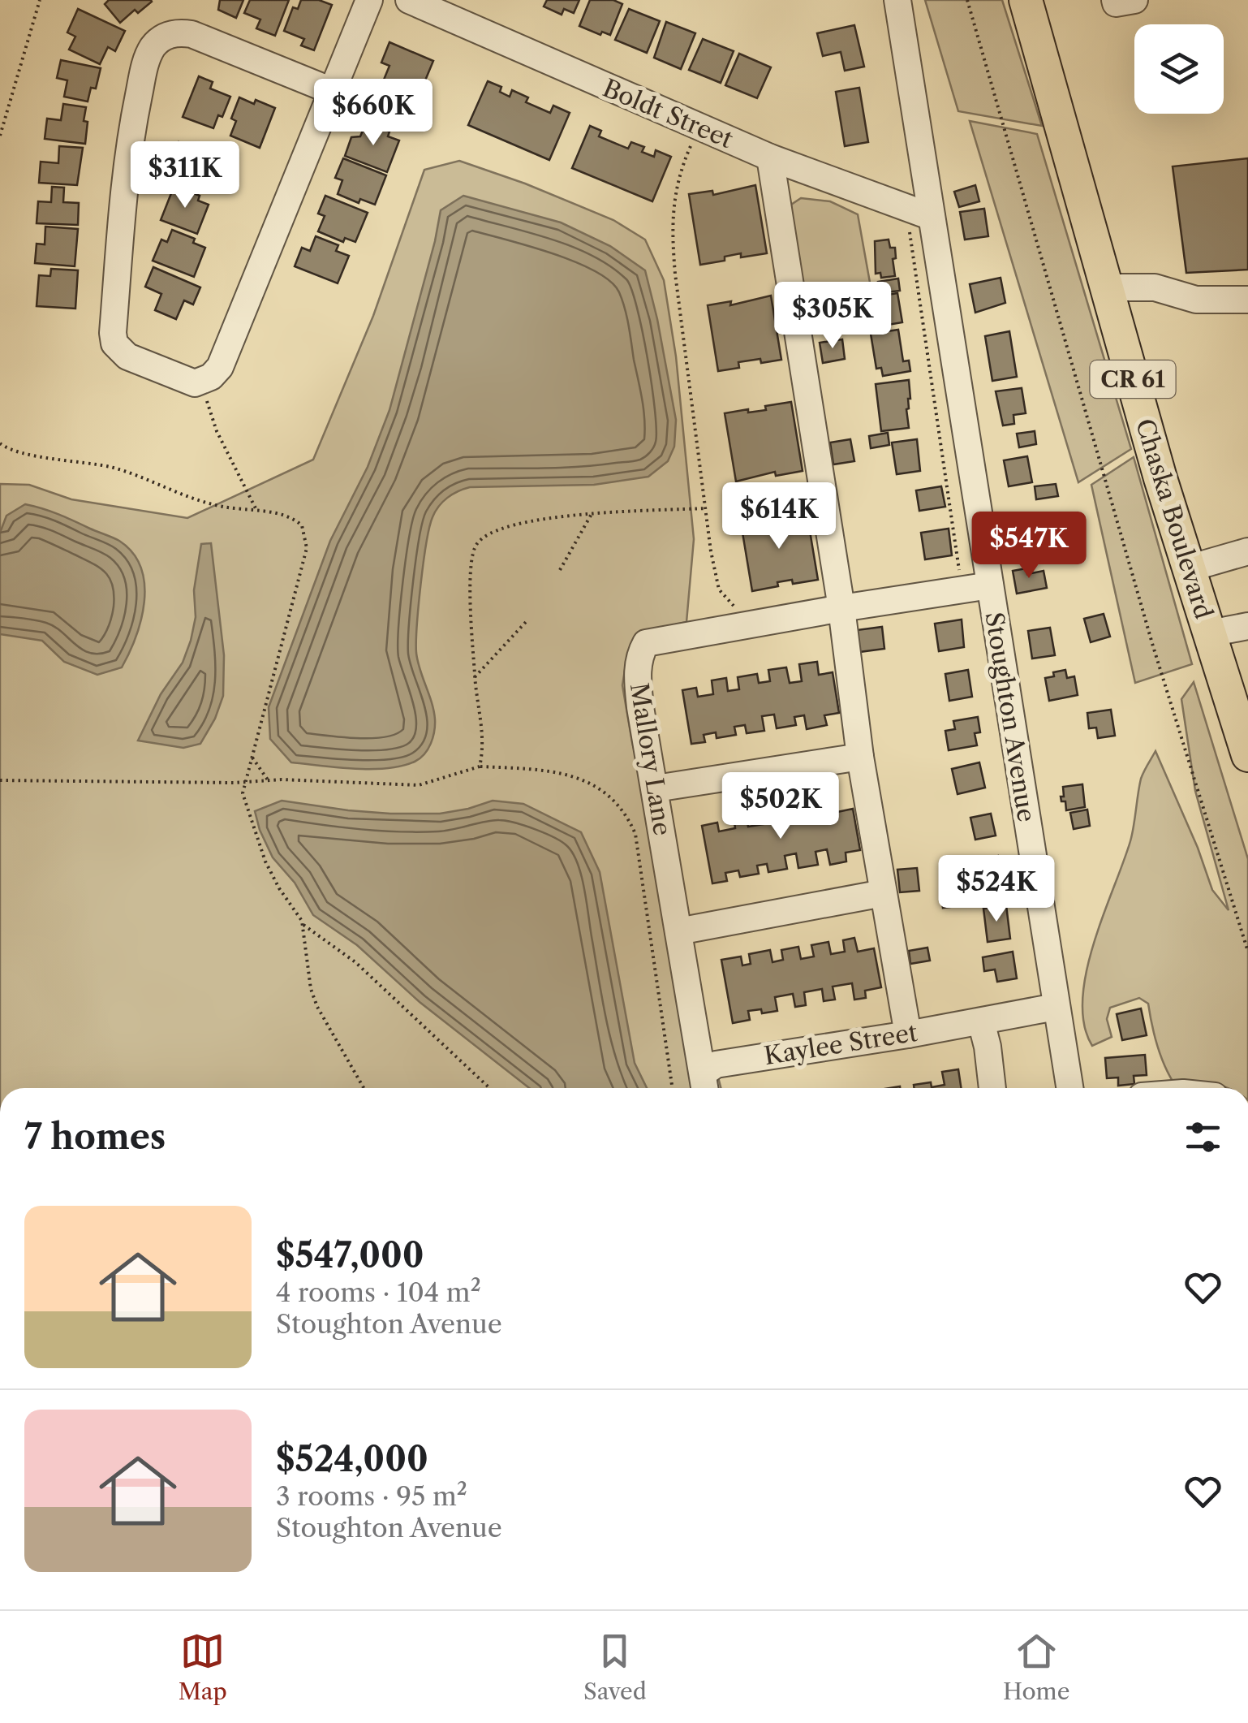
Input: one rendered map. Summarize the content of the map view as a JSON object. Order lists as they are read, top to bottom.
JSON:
{
  "streets": {
    "main road": ["CR 61", "Chaska Boulevard"],
    "street": [
      "Boldt Street",
      "Stoughton Avenue",
      "Mallory Lane",
      "Kaylee Street"
    ]
  },
  "crossings": [
    ["Boldt Street", "Stoughton Avenue"],
    ["Stoughton Avenue", "Kaylee Street"],
    ["Mallory Lane", "Kaylee Street"]
  ],
  "page": {
    "price": [
      "$660K",
      "$311K",
      "$305K",
      "$614K",
      "$547K",
      "$502K",
      "$524K"
    ],
    "heading": "7 homes",
    "list": [
      {
        "name": "$547,000",
        "note": "4 rooms · 104 m² · Stoughton Avenue"
      },
      {
        "name": "$524,000",
        "note": "3 rooms · 95 m² · Stoughton Avenue"
      }
    ],
    "tabs": ["Map", "Saved", "Home"]
  }
}
